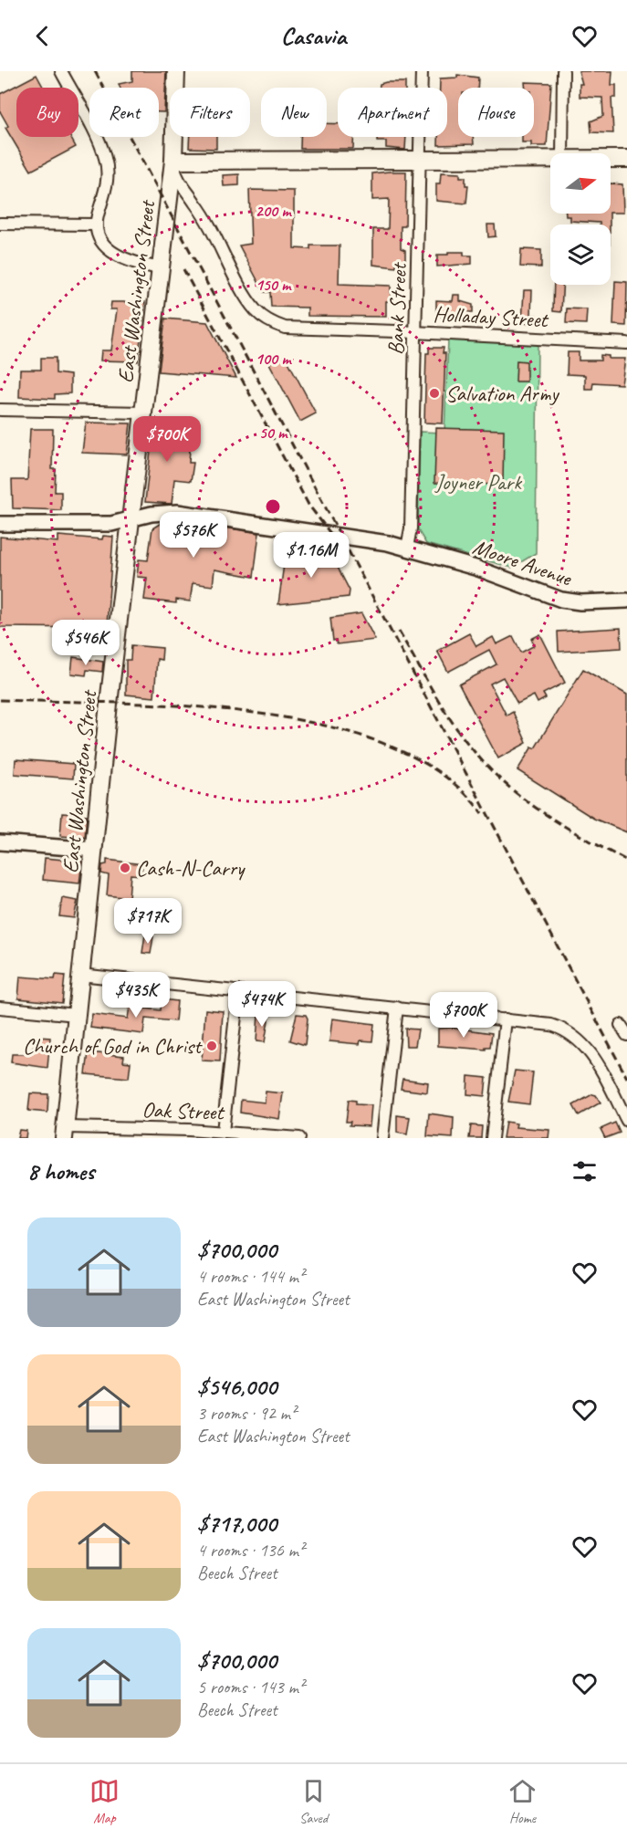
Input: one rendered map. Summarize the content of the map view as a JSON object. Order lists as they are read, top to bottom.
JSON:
{
  "streets": {
    "main road": ["East Washington Street"],
    "street": [
      "Bank Street",
      "Holladay Street",
      "Moore Avenue",
      "Oak Street"
    ]
  },
  "crossings": [
    ["East Washington Street", "Holladay Street"],
    ["East Washington Street", "Moore Avenue"],
    ["East Washington Street", "Oak Street"],
    ["Bank Street", "Holladay Street"],
    ["Bank Street", "Moore Avenue"]
  ],
  "parks": ["Joyner Park"],
  "places": ["Salvation Army", "Cash-N-Carry", "Church of God in Christ"],
  "north": "right",
  "page": {
    "header": "Casavia",
    "chip": [
      "Buy",
      "Rent",
      "Filters",
      "New",
      "Apartment",
      "House"
    ],
    "price": [
      "$700K",
      "$576K",
      "$1.16M",
      "$546K",
      "$717K",
      "$435K",
      "$474K",
      "$700K"
    ],
    "heading": "8 homes",
    "list": [
      {
        "name": "$700,000",
        "note": "4 rooms · 144 m² · East Washington Street"
      },
      {
        "name": "$546,000",
        "note": "3 rooms · 92 m² · East Washington Street"
      },
      {
        "name": "$717,000",
        "note": "4 rooms · 136 m² · Beech Street"
      },
      {
        "name": "$700,000",
        "note": "5 rooms · 143 m² · Beech Street"
      }
    ],
    "tabs": ["Map", "Saved", "Home"]
  },
  "rings": [
    "200 m",
    "150 m",
    "100 m",
    "50 m"
  ]
}
